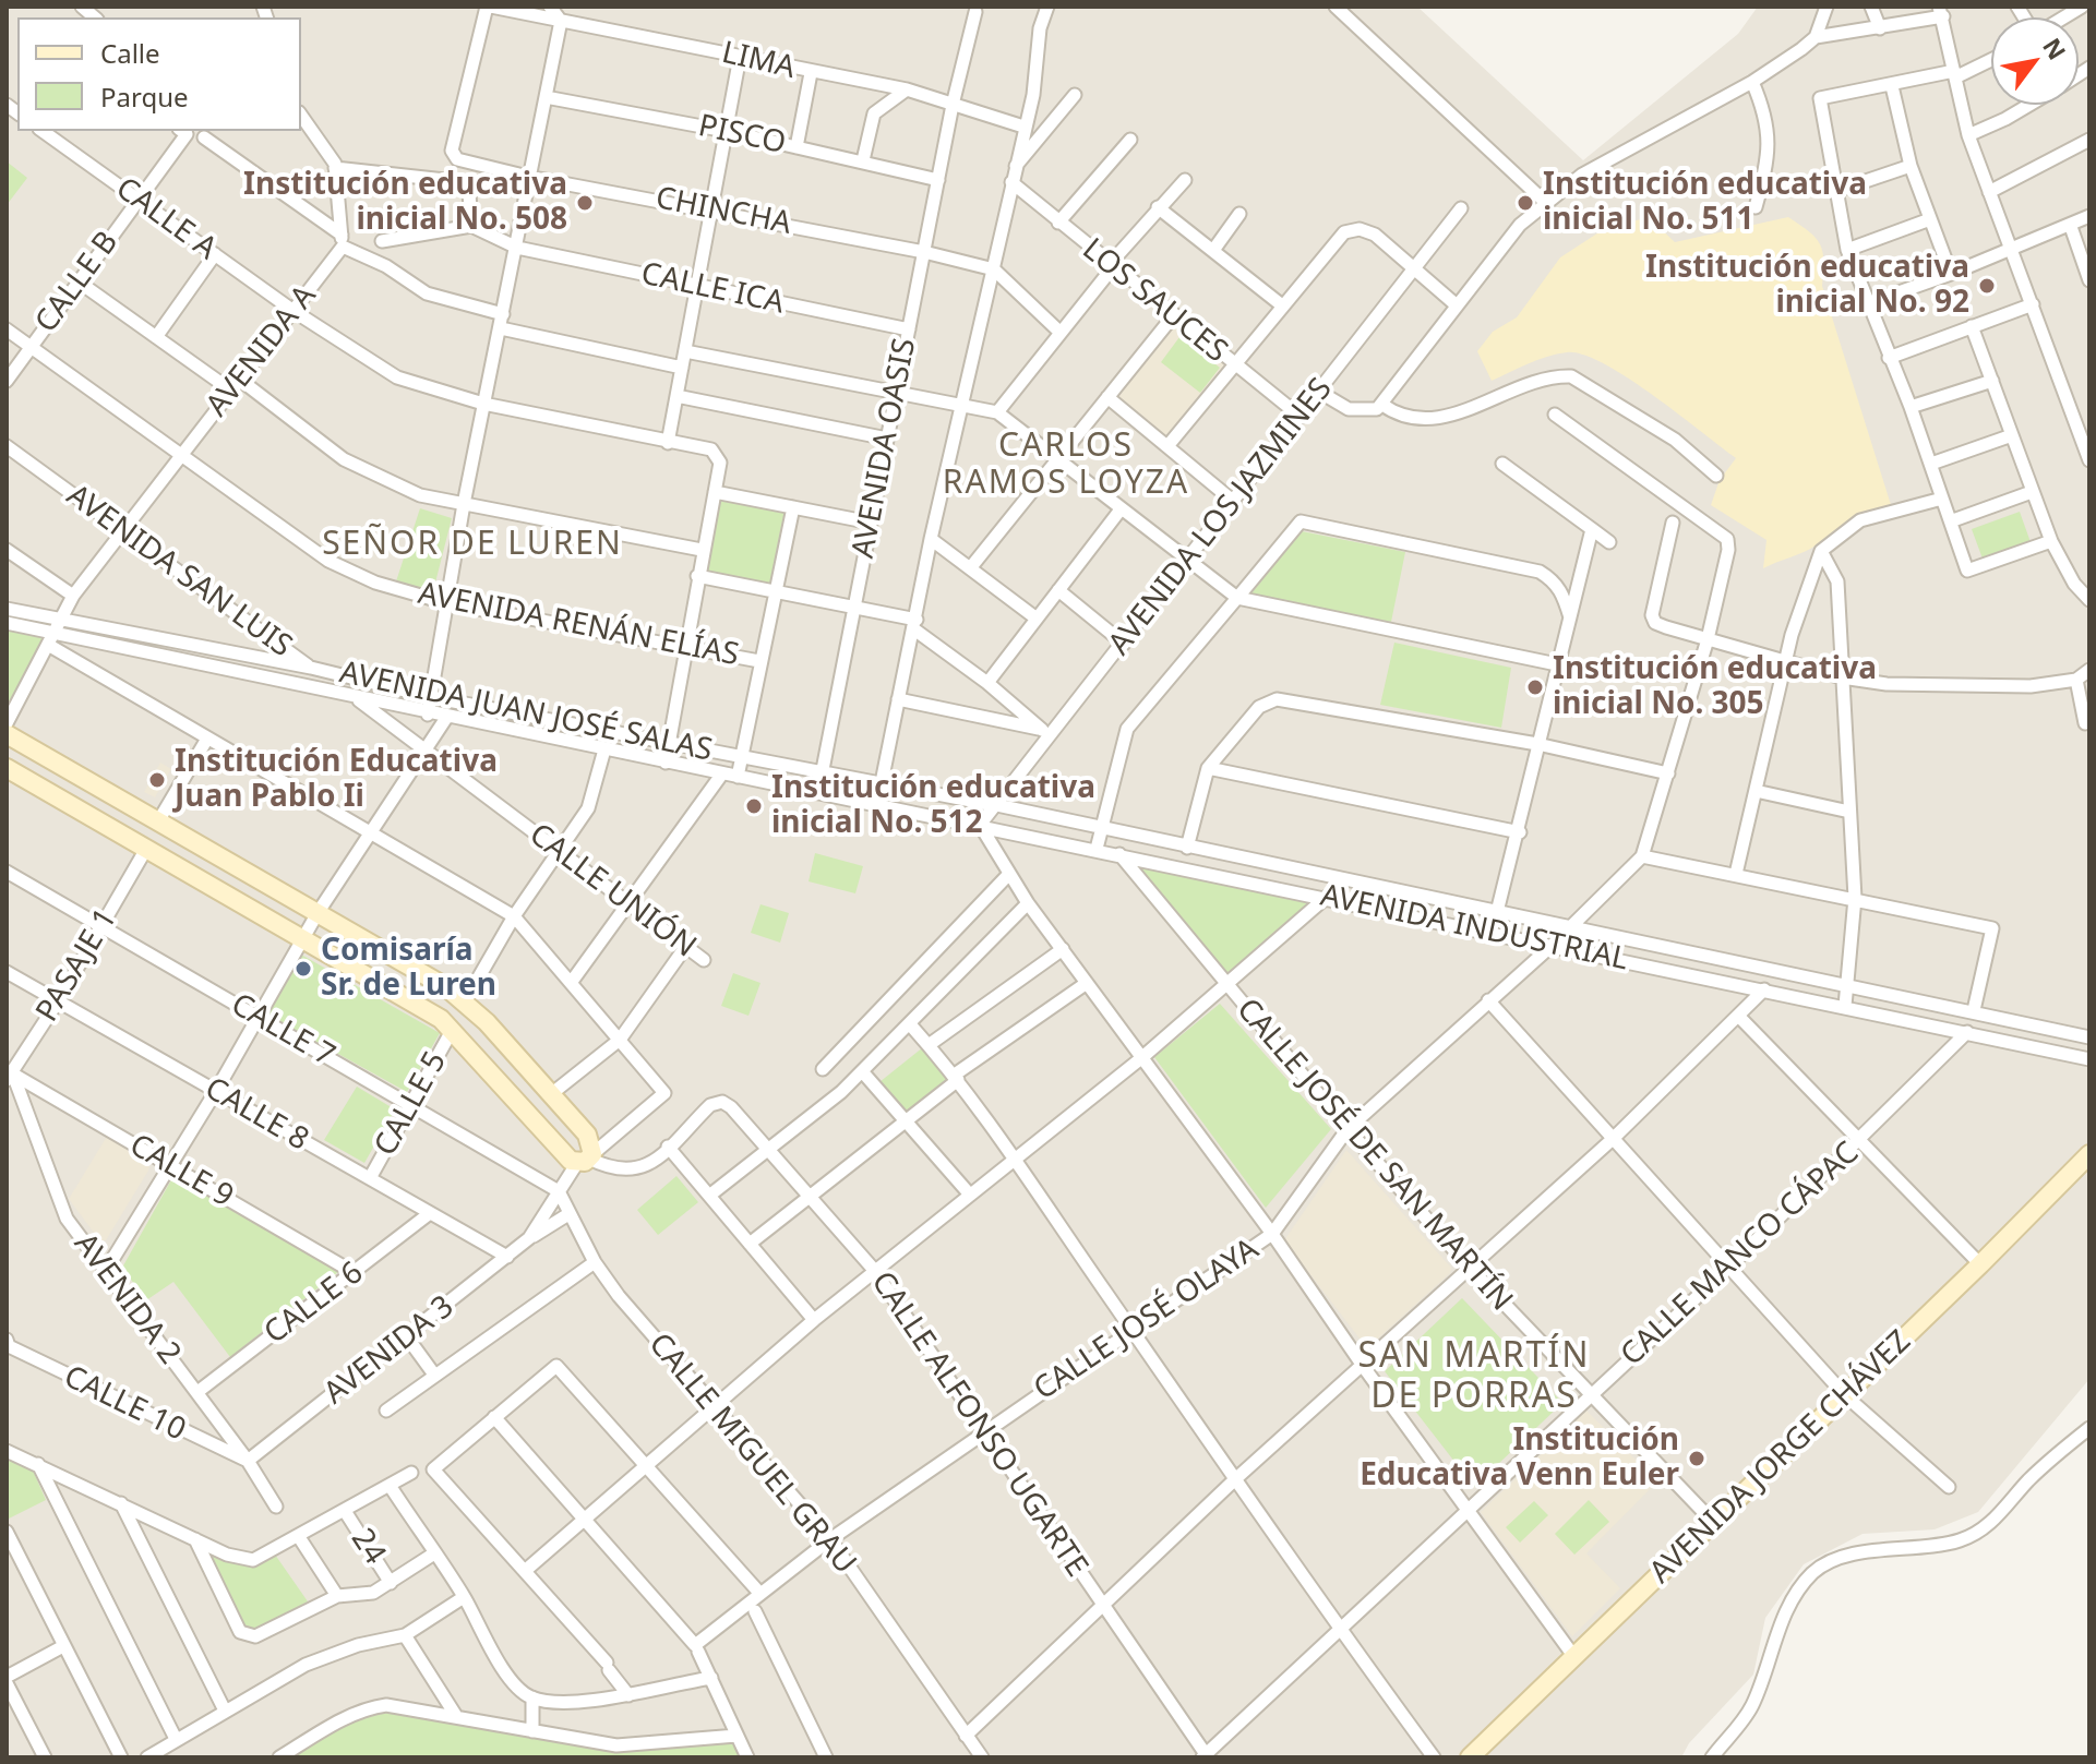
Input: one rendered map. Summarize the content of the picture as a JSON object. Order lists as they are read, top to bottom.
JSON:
{
  "streets": {
    "street": [
      "LIMA",
      "PISCO",
      "CHINCHA",
      "CALLE A",
      "CALLE B",
      "CALLE ICA",
      "LOS SAUCES",
      "AVENIDA A",
      "AVENIDA OASIS",
      "AVENIDA LOS JAZMINES",
      "AVENIDA SAN LUIS",
      "AVENIDA RENÁN ELÍAS",
      "AVENIDA JUAN JOSÉ SALAS",
      "CALLE UNIÓN",
      "AVENIDA INDUSTRIAL",
      "PASAJE 1",
      "CALLE 7",
      "CALLE 5",
      "CALLE 8",
      "CALLE JOSÉ DE SAN MARTÍN",
      "CALLE 9",
      "CALLE MANCO CÁPAC",
      "AVENIDA 2",
      "CALLE 6",
      "CALLE JOSÉ OLAYA",
      "AVENIDA 3",
      "CALLE 10",
      "CALLE ALFONSO UGARTE",
      "CALLE MIGUEL GRAU",
      "AVENIDA JORGE CHÁVEZ",
      "24"
    ]
  },
  "crossings": [
    ["LIMA", "CHINCHA"],
    ["LIMA", "AVENIDA OASIS"],
    ["PISCO", "AVENIDA OASIS"],
    ["CHINCHA", "AVENIDA OASIS"],
    ["CALLE A", "CALLE B"],
    ["CALLE A", "AVENIDA A"],
    ["CALLE B", "AVENIDA RENÁN ELÍAS"],
    ["CALLE ICA", "AVENIDA OASIS"],
    ["LOS SAUCES", "AVENIDA LOS JAZMINES"],
    ["AVENIDA A", "AVENIDA SAN LUIS"],
    ["AVENIDA A", "AVENIDA RENÁN ELÍAS"],
    ["AVENIDA A", "AVENIDA JUAN JOSÉ SALAS"],
    ["AVENIDA OASIS", "AVENIDA JUAN JOSÉ SALAS"],
    ["AVENIDA LOS JAZMINES", "AVENIDA JUAN JOSÉ SALAS"],
    ["AVENIDA LOS JAZMINES", "AVENIDA INDUSTRIAL"],
    ["AVENIDA SAN LUIS", "AVENIDA JUAN JOSÉ SALAS"],
    ["AVENIDA SAN LUIS", "CALLE UNIÓN"],
    ["AVENIDA JUAN JOSÉ SALAS", "CALLE UNIÓN"],
    ["AVENIDA JUAN JOSÉ SALAS", "AVENIDA INDUSTRIAL"],
    ["AVENIDA JUAN JOSÉ SALAS", "CALLE JOSÉ OLAYA"],
    ["AVENIDA INDUSTRIAL", "CALLE JOSÉ DE SAN MARTÍN"],
    ["AVENIDA INDUSTRIAL", "CALLE MANCO CÁPAC"],
    ["AVENIDA INDUSTRIAL", "CALLE JOSÉ OLAYA"],
    ["PASAJE 1", "CALLE 7"],
    ["PASAJE 1", "CALLE 8"],
    ["PASAJE 1", "CALLE 9"],
    ["PASAJE 1", "AVENIDA 2"],
    ["CALLE 7", "CALLE 5"],
    ["CALLE 7", "AVENIDA 3"],
    ["CALLE 7", "CALLE MIGUEL GRAU"],
    ["CALLE 5", "CALLE 8"],
    ["CALLE 8", "CALLE 6"],
    ["CALLE 8", "AVENIDA 3"],
    ["CALLE JOSÉ DE SAN MARTÍN", "CALLE MANCO CÁPAC"],
    ["CALLE JOSÉ DE SAN MARTÍN", "CALLE JOSÉ OLAYA"],
    ["CALLE JOSÉ DE SAN MARTÍN", "AVENIDA JORGE CHÁVEZ"],
    ["CALLE 9", "AVENIDA 2"],
    ["CALLE 9", "CALLE 6"],
    ["CALLE MANCO CÁPAC", "CALLE ALFONSO UGARTE"],
    ["AVENIDA 2", "CALLE 6"],
    ["AVENIDA 2", "AVENIDA 3"],
    ["AVENIDA 2", "CALLE 10"],
    ["CALLE JOSÉ OLAYA", "CALLE ALFONSO UGARTE"],
    ["CALLE JOSÉ OLAYA", "CALLE MIGUEL GRAU"],
    ["AVENIDA 3", "CALLE 10"],
    ["AVENIDA 3", "CALLE MIGUEL GRAU"]
  ],
  "districts": ["CARLOS RAMOS LOYZA", "SEÑOR DE LUREN", "SAN MARTÍN DE PORRAS"],
  "places": [
    "Institución educativa inicial No. 508",
    "Institución educativa inicial No. 511",
    "Institución educativa inicial No. 92",
    "Institución educativa inicial No. 305",
    "Institución Educativa Juan Pablo Ii",
    "Institución educativa inicial No. 512",
    "Comisaría Sr. de Luren",
    "Institución Educativa Venn Euler"
  ],
  "legend": ["Calle", "Parque"],
  "north": "top right"
}
